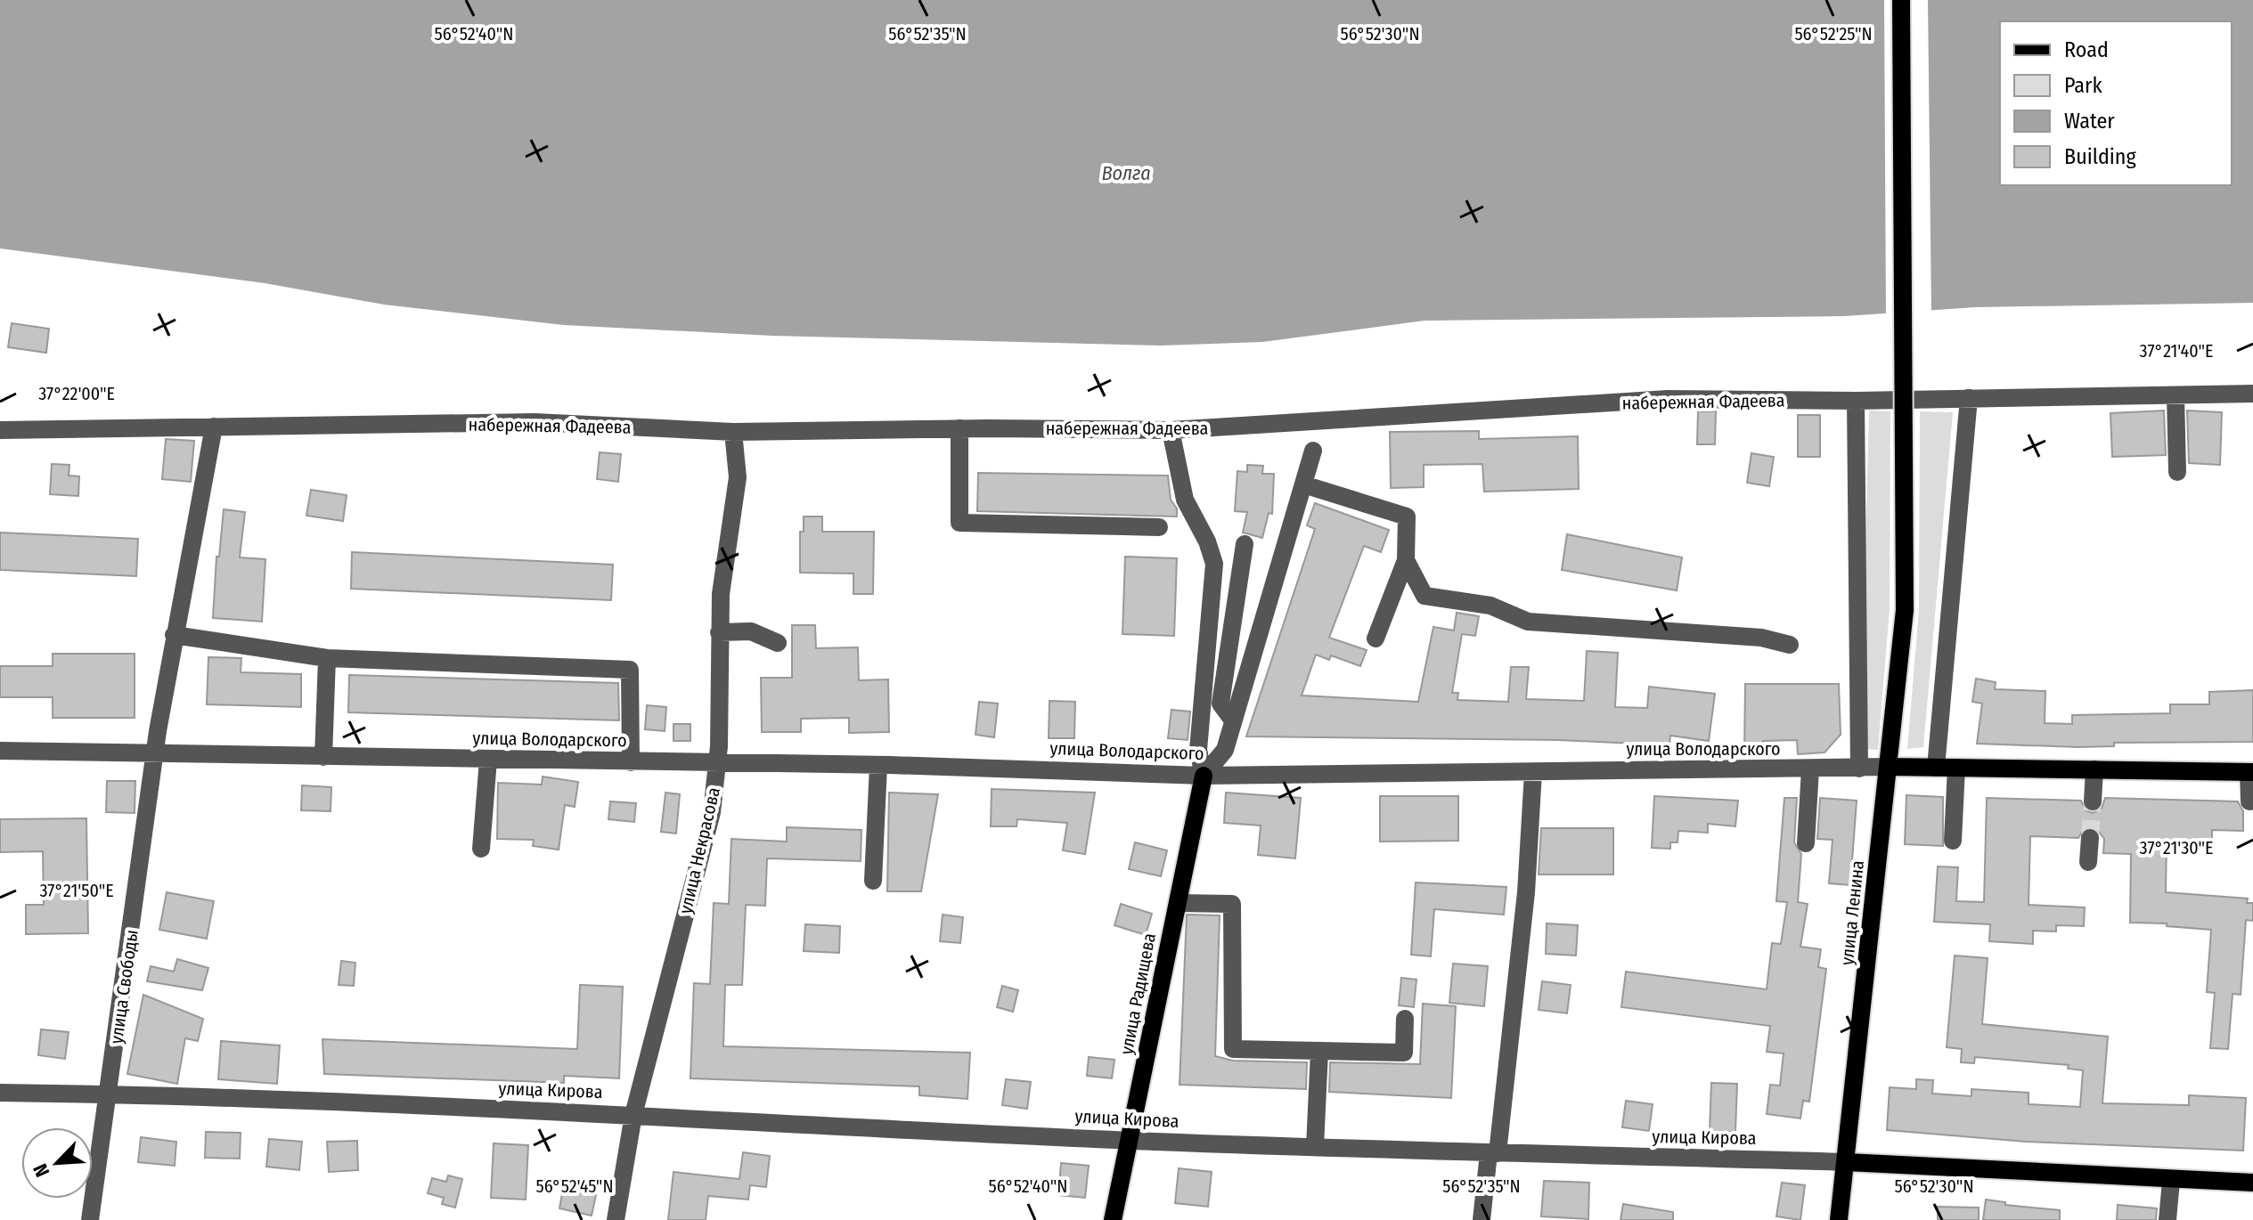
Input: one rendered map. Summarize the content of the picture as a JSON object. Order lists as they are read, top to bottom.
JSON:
{
  "streets": {
    "main road": [
      "улица Володарского",
      "улица Ленина",
      "улица Радищева",
      "улица Кирова"
    ],
    "street": ["набережная Фадеева", "улица Некрасова", "улица Свободы"]
  },
  "crossings": [
    ["набережная Фадеева", "улица Некрасова"],
    ["набережная Фадеева", "улица Свободы"],
    ["улица Володарского", "улица Некрасова"],
    ["улица Володарского", "улица Ленина"],
    ["улица Володарского", "улица Свободы"],
    ["улица Володарского", "улица Радищева"],
    ["улица Некрасова", "улица Кирова"],
    ["улица Ленина", "улица Кирова"],
    ["улица Свободы", "улица Кирова"],
    ["улица Радищева", "улица Кирова"]
  ],
  "water": ["Волга"],
  "legend": [
    "Road",
    "Park",
    "Water",
    "Building"
  ],
  "north": "bottom left",
  "coordinates": [
    "56°52'30\"N",
    "56°52'25\"N",
    "56°52'40\"N",
    "56°52'35\"N",
    "37°21'40\"E",
    "37°22'00\"E",
    "37°21'30\"E",
    "37°21'50\"E",
    "56°52'45\"N"
  ]
}
